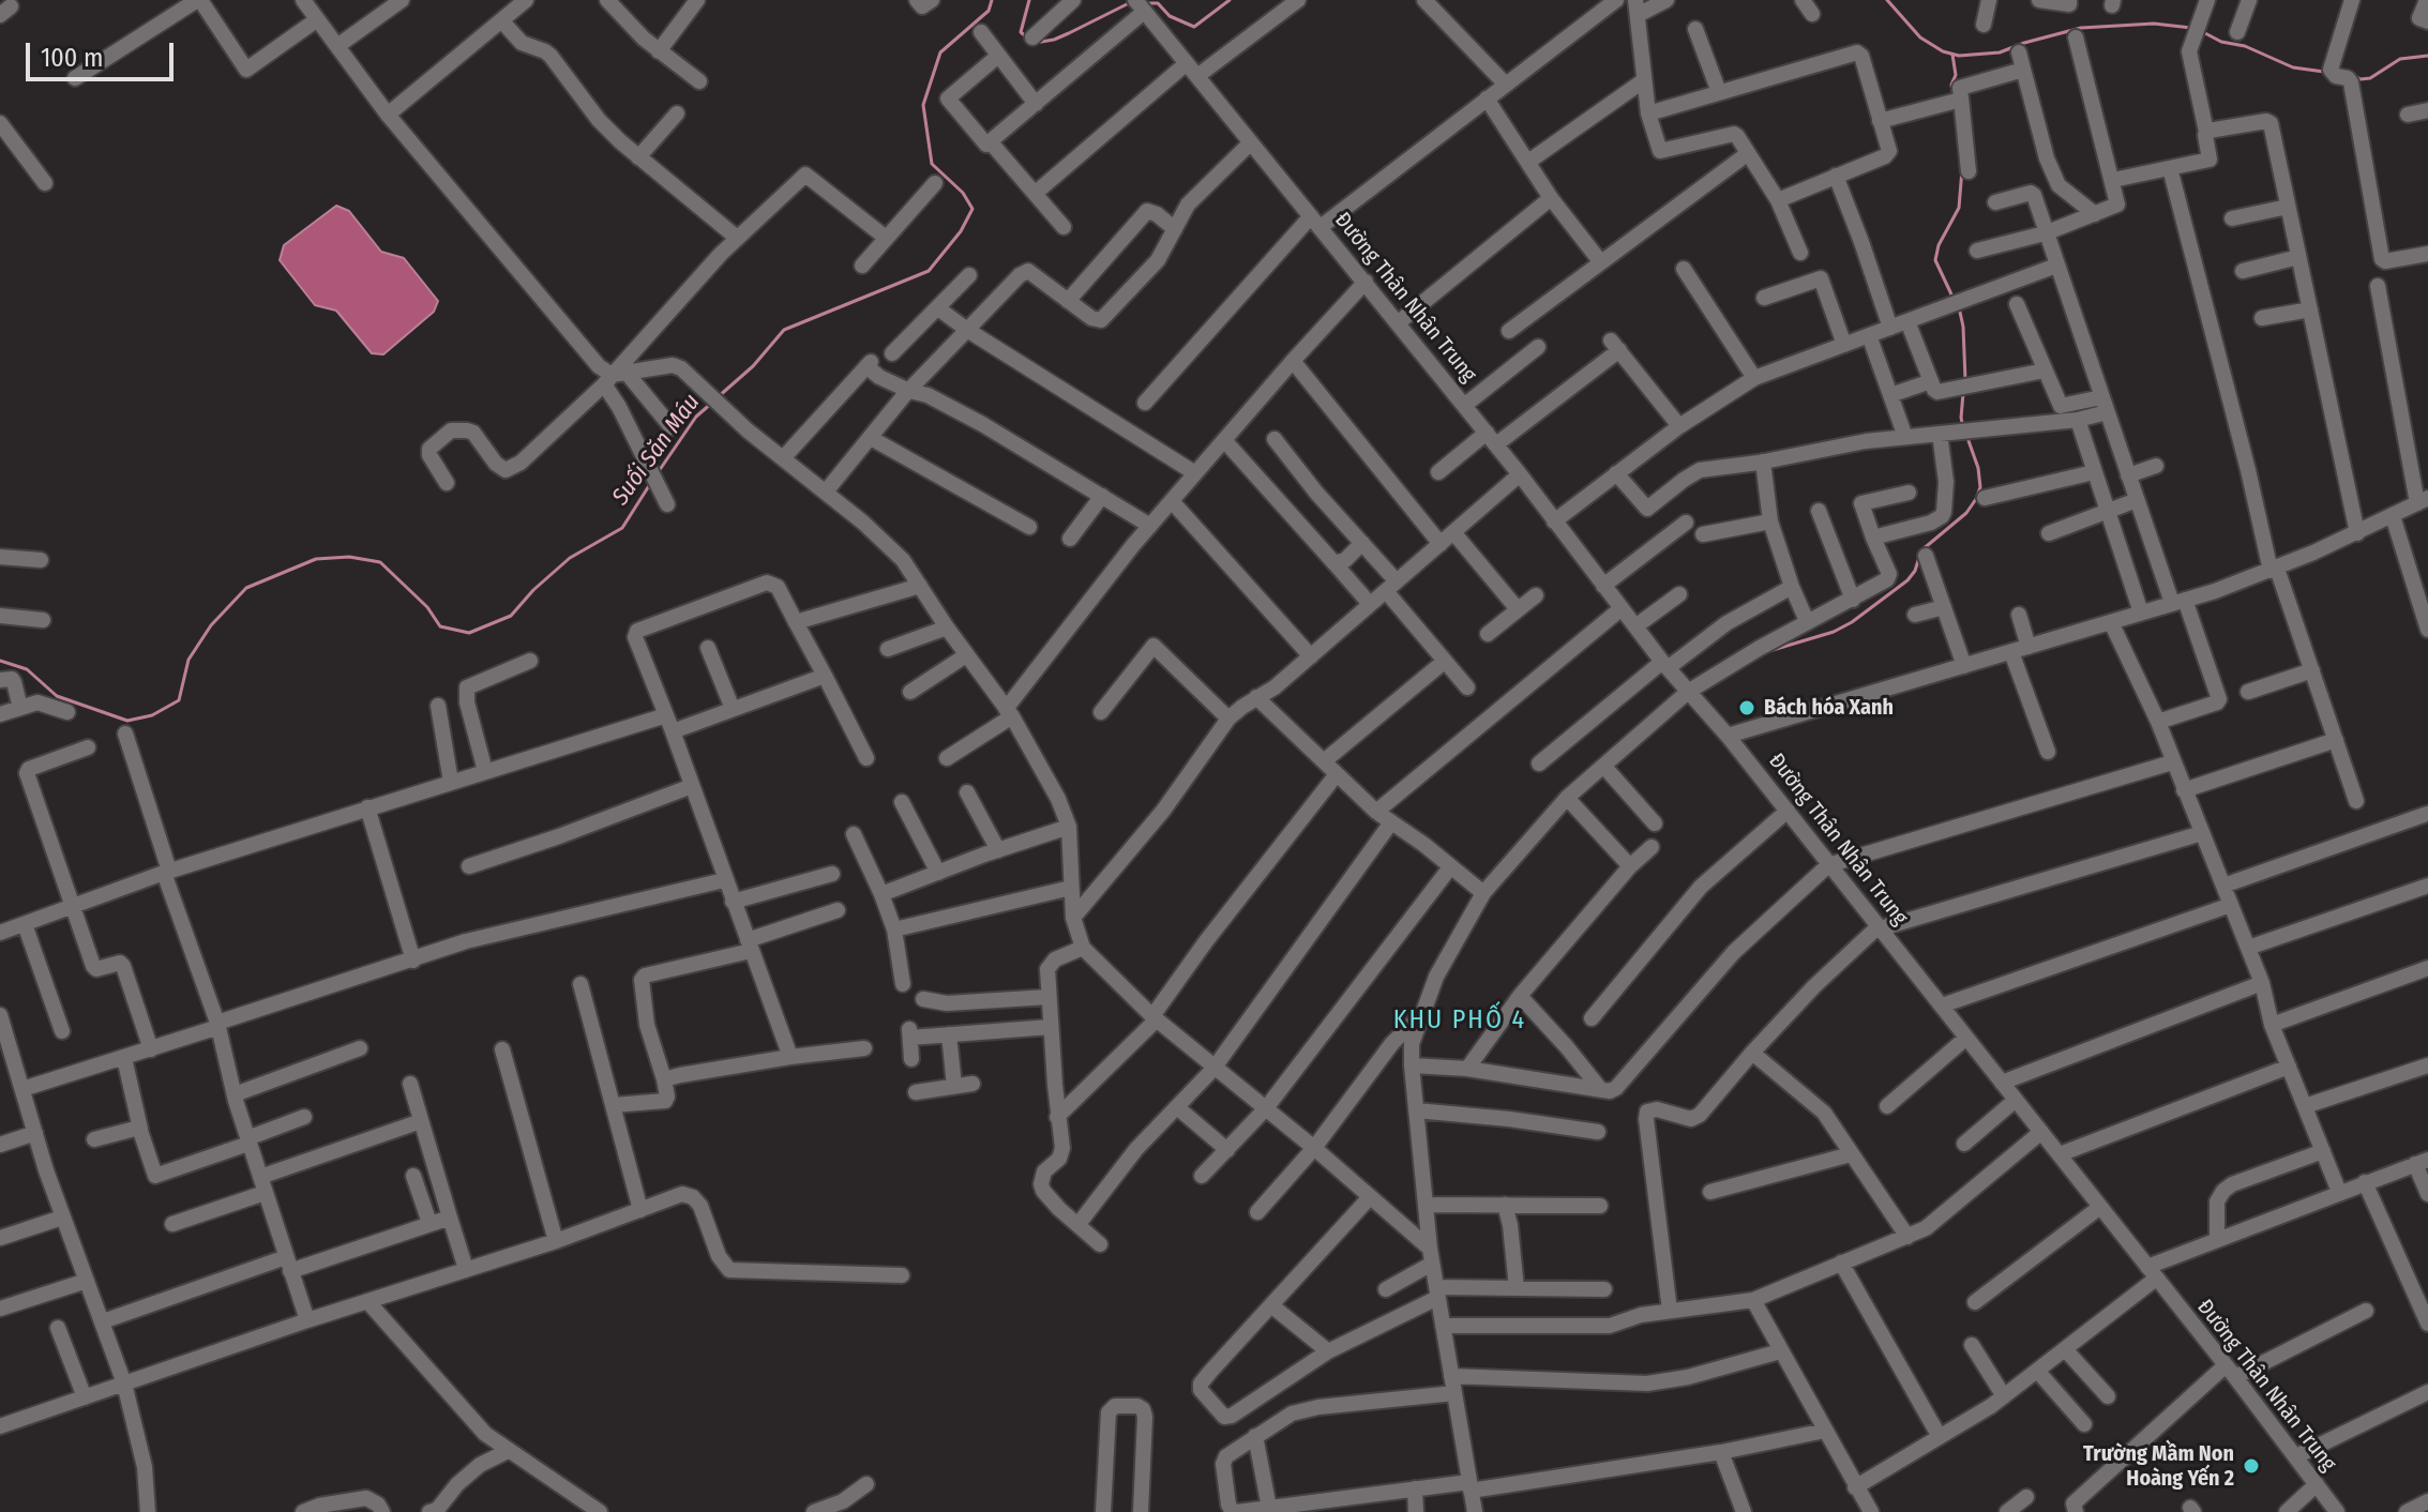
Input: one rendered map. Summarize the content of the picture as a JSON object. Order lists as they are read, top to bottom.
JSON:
{
  "streets": {
    "street": ["Đường Thân Nhân Trung"]
  },
  "districts": ["KHU PHỐ 4"],
  "water": ["Suối Săn Máu"],
  "places": ["Bách hóa Xanh", "Trường Mầm Non Hoàng Yến 2"],
  "scale_bar": "100 m"
}
